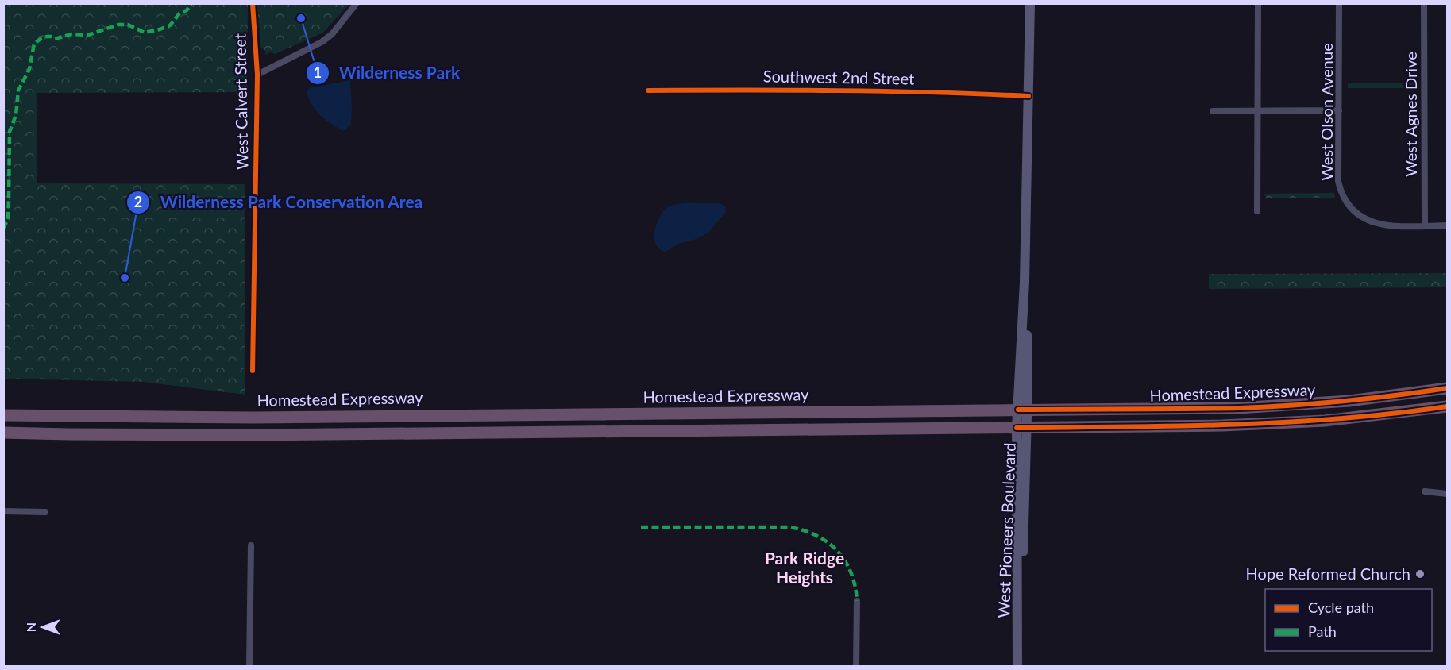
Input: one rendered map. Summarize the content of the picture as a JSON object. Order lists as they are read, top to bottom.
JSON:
{
  "streets": {
    "highway": ["Homestead Expressway"],
    "main road": ["West Pioneers Boulevard"],
    "street": [
      "Southwest 2nd Street",
      "West Calvert Street",
      "West Olson Avenue",
      "West Agnes Drive"
    ]
  },
  "crossings": [
    ["Southwest 2nd Street", "West Pioneers Boulevard"],
    ["West Olson Avenue", "West Agnes Drive"],
    ["Homestead Expressway", "West Pioneers Boulevard"]
  ],
  "districts": ["Park Ridge Heights"],
  "places": ["Wilderness Park", "Wilderness Park Conservation Area", "Hope Reformed Church"],
  "legend": ["Cycle path", "Path"],
  "north": "left"
}
